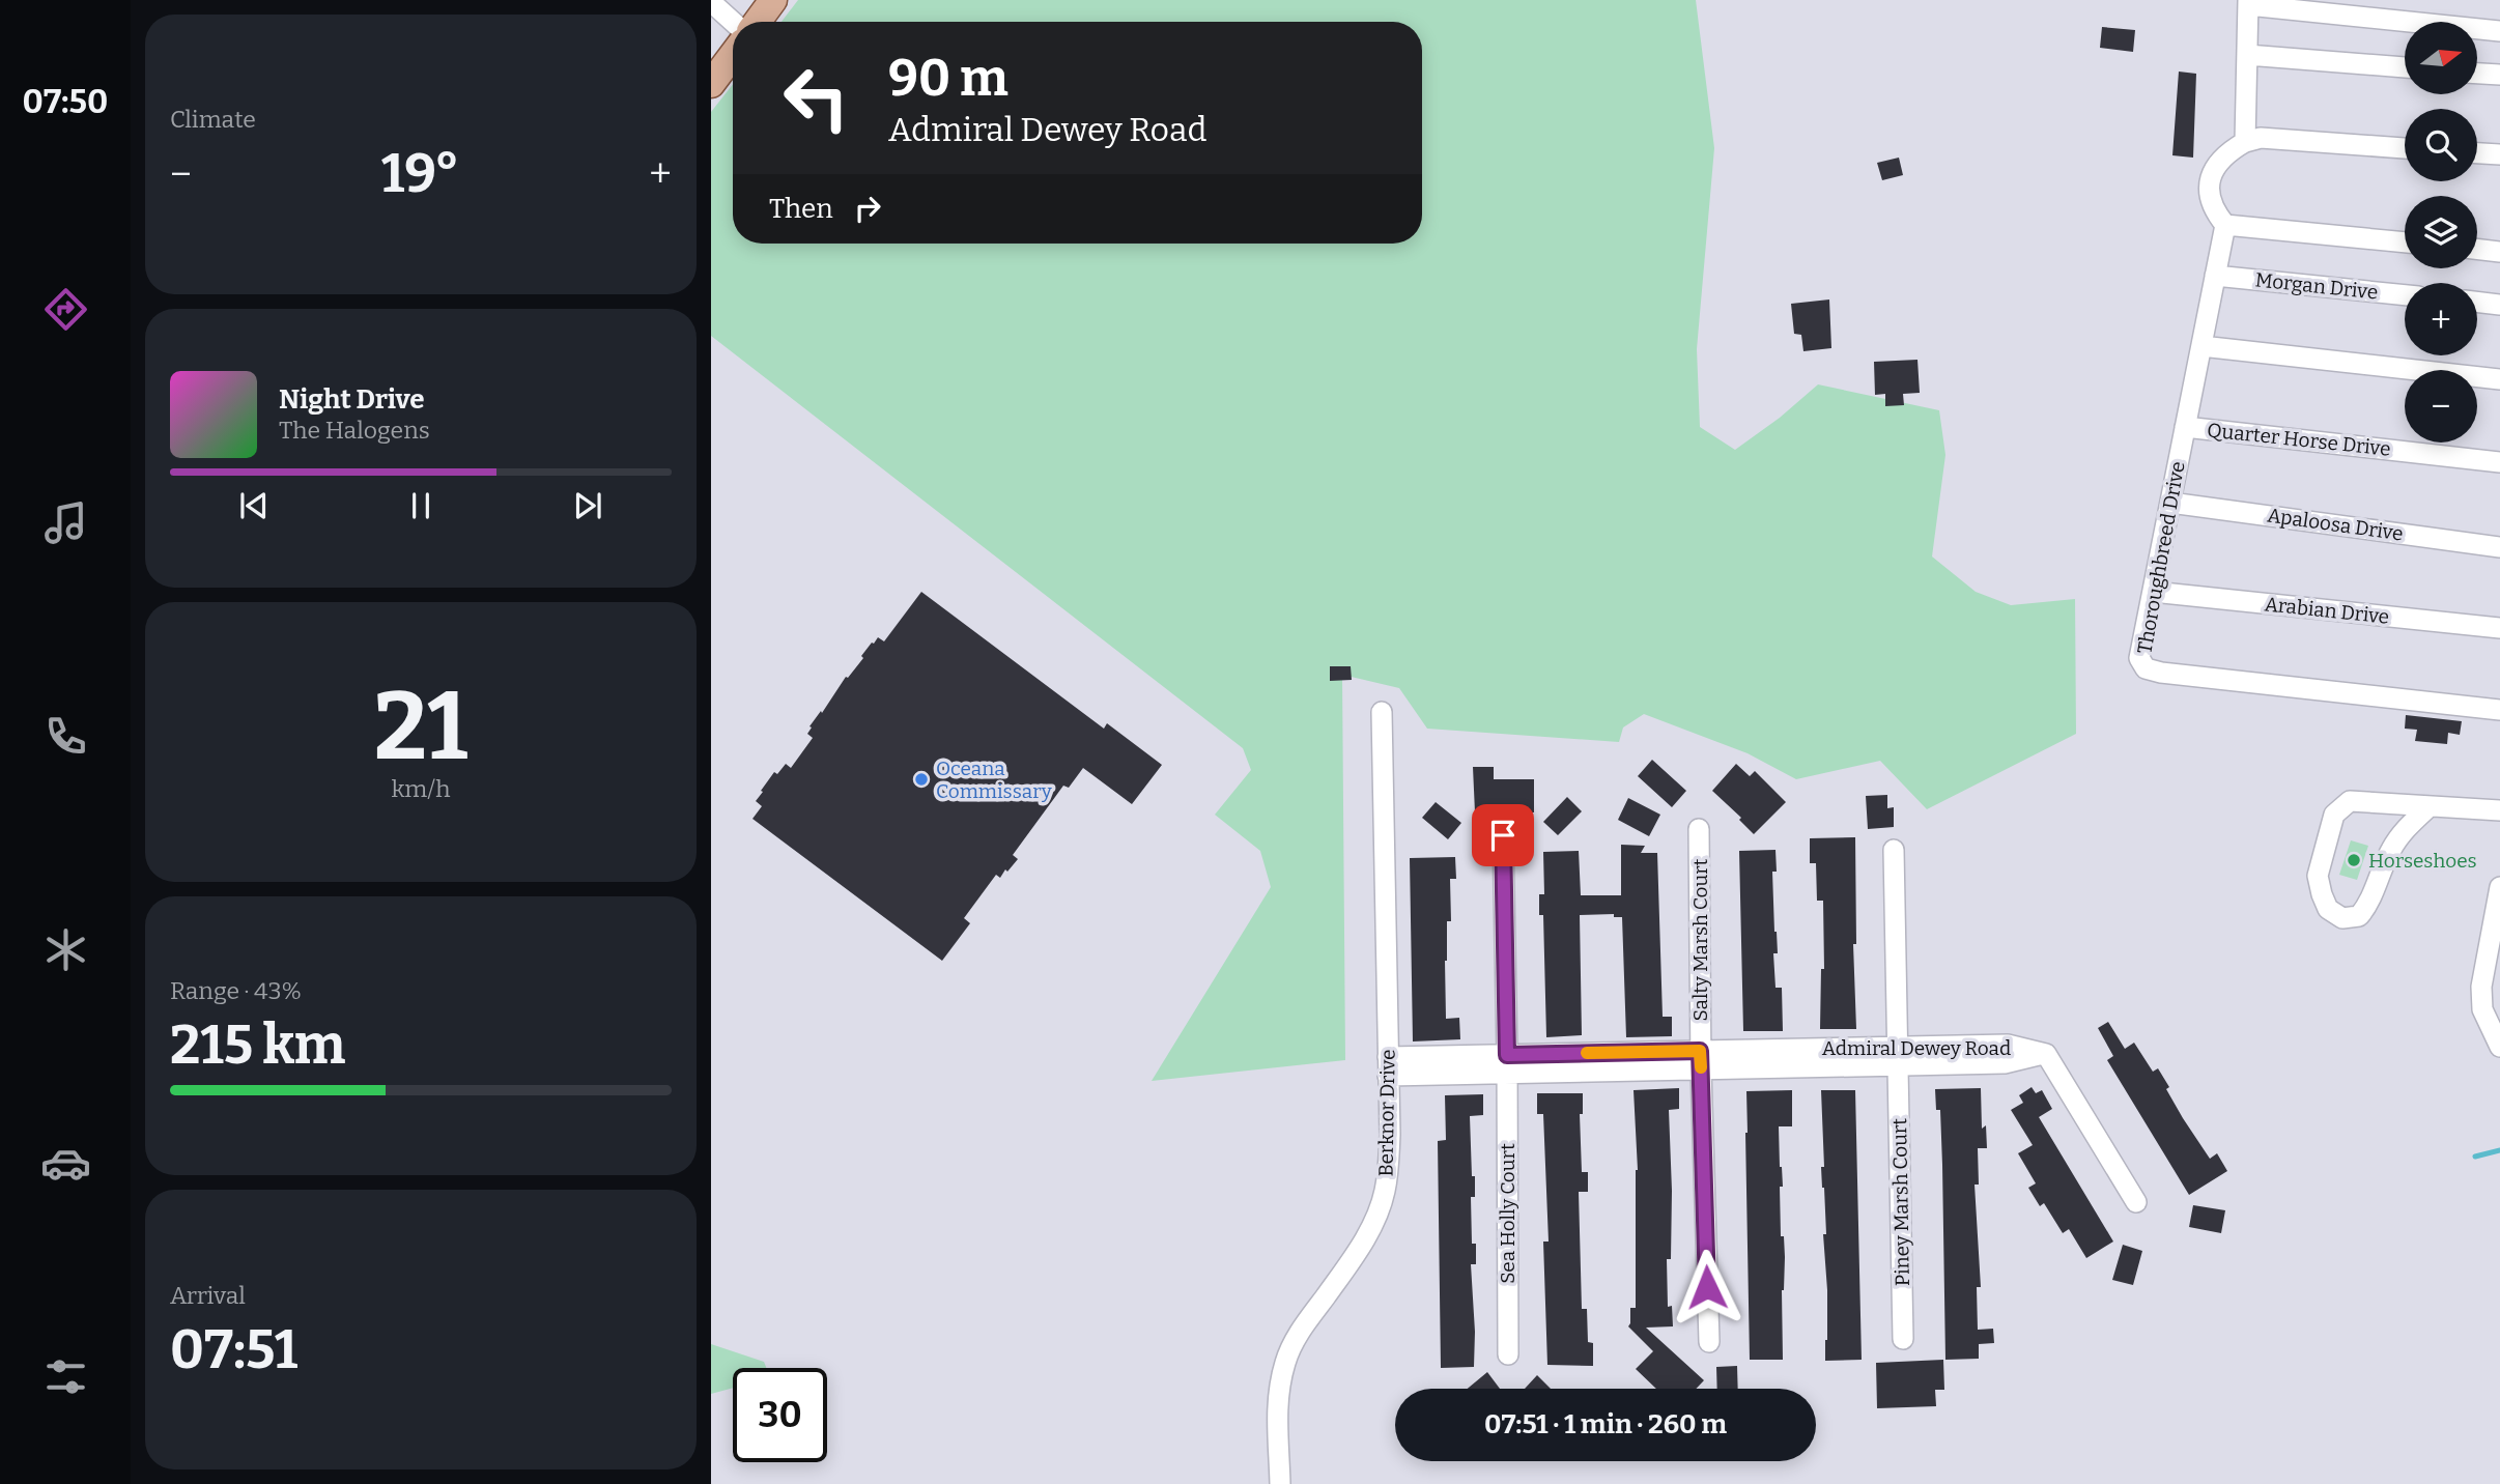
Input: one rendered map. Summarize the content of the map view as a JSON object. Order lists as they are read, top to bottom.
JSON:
{
  "streets": {
    "street": [
      "Morgan Drive",
      "Quarter Horse Drive",
      "Apaloosa Drive",
      "Thoroughbreed Drive",
      "Arabian Drive",
      "Salty Marsh Court",
      "Admiral Dewey Road",
      "Berknor Drive",
      "Piney Marsh Court",
      "Sea Holly Court"
    ]
  },
  "crossings": [
    ["Morgan Drive", "Thoroughbreed Drive"],
    ["Quarter Horse Drive", "Thoroughbreed Drive"],
    ["Apaloosa Drive", "Thoroughbreed Drive"],
    ["Thoroughbreed Drive", "Arabian Drive"],
    ["Salty Marsh Court", "Admiral Dewey Road"],
    ["Admiral Dewey Road", "Berknor Drive"],
    ["Admiral Dewey Road", "Piney Marsh Court"],
    ["Admiral Dewey Road", "Sea Holly Court"]
  ],
  "places": ["Oceana Commissary", "Horseshoes"],
  "north": "right",
  "page": {
    "tabs": "07:50",
    "tile": [
      "Climate",
      ["21", "km/h"],
      ["Range · 43%", "215 km"],
      ["Arrival", "07:51"]
    ],
    "map_buttons": ["+", "−"],
    "turn": ["90 m", "Admiral Dewey Road"],
    "heat": ["−", "19°", "+"],
    "then": "Then",
    "song": ["Night Drive", "The Halogens"],
    "limit": "30",
    "trip": "07:51 · 1 min · 260 m"
  }
}
